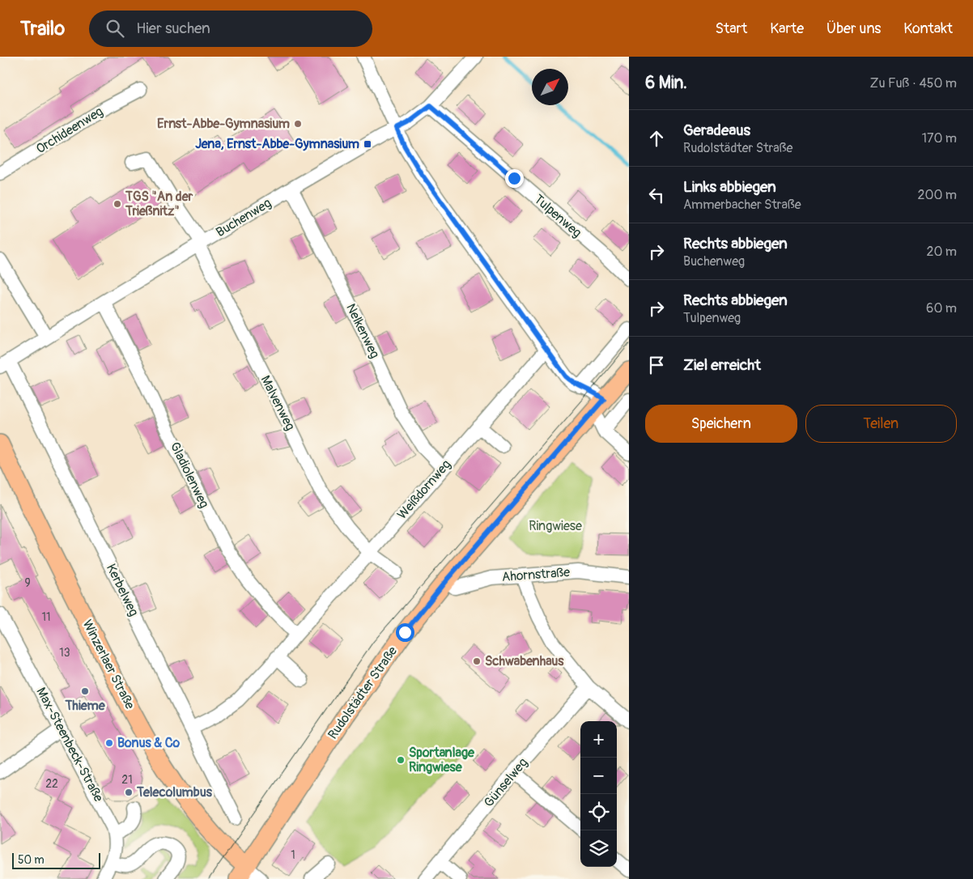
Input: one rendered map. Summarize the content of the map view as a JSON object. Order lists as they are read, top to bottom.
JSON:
{
  "streets": {
    "main road": ["Winzerlaer Straße", "Rudolstädter Straße"],
    "street": [
      "Orchideenweg",
      "Tulpenweg",
      "Buchenweg",
      "Nelkenweg",
      "Malvenweg",
      "Gladiolenweg",
      "Weißdornweg",
      "Ahornstraße",
      "Kerbelweg",
      "Max-Steenbeck-Straße",
      "Günselweg"
    ]
  },
  "crossings": [
    ["Tulpenweg", "Buchenweg"],
    ["Buchenweg", "Nelkenweg"],
    ["Buchenweg", "Malvenweg"],
    ["Buchenweg", "Gladiolenweg"],
    ["Buchenweg", "Kerbelweg"],
    ["Nelkenweg", "Weißdornweg"],
    ["Malvenweg", "Weißdornweg"],
    ["Gladiolenweg", "Weißdornweg"],
    ["Weißdornweg", "Kerbelweg"],
    ["Ahornstraße", "Rudolstädter Straße"],
    ["Winzerlaer Straße", "Rudolstädter Straße"]
  ],
  "parks": ["Ringwiese"],
  "places": {
    "other": [
      "Ernst-Abbe-Gymnasium",
      "TGS \"An der Trießnitz\"",
      "Schwabenhaus",
      "Thieme",
      "Bonus & Co",
      "Sportanlage Ringwiese",
      "Telecolumbus"
    ],
    "transit": ["Jena, Ernst-Abbe-Gymnasium"]
  },
  "house_numbers": [
    "9",
    "11",
    "13",
    "21",
    "22",
    "1"
  ],
  "scale_bar": "50 m",
  "north": "top right",
  "page": {
    "header": "Trailo",
    "search": "Hier suchen",
    "nav": [
      "Start",
      "Karte",
      "Über uns",
      "Kontakt"
    ],
    "heading": ["6 Min.", "Zu Fuß · 450 m"],
    "list": [
      ["Geradeaus", "Rudolstädter Straße", "170 m"],
      ["Links abbiegen", "Ammerbacher Straße", "200 m"],
      ["Rechts abbiegen", "Buchenweg", "20 m"],
      ["Rechts abbiegen", "Tulpenweg", "60 m"],
      "Ziel erreicht"
    ],
    "buttons": ["Speichern", "Teilen"],
    "map_buttons": ["+", "−"],
    "scale": "50 m"
  }
}
